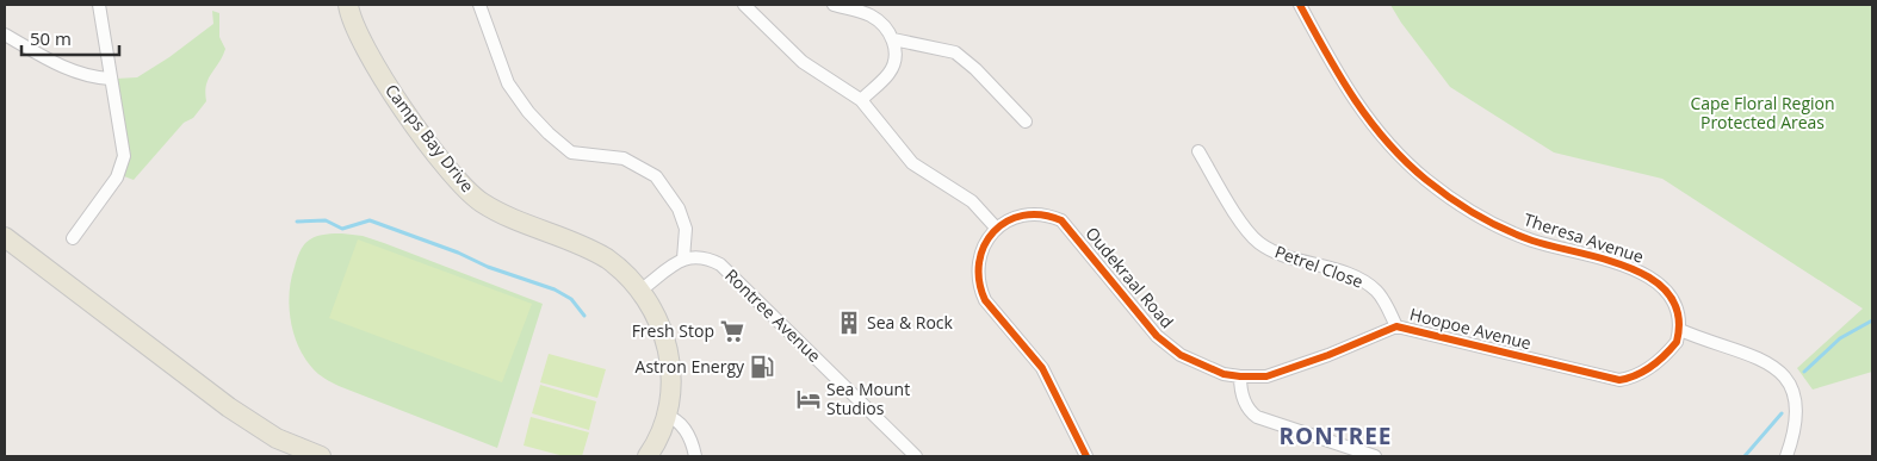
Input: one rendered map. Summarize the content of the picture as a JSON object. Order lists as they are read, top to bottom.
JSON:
{
  "streets": {
    "main road": ["Camps Bay Drive"],
    "street": [
      "Theresa Avenue",
      "Petrel Close",
      "Oudekraal Road",
      "Rontree Avenue",
      "Hoopoe Avenue"
    ]
  },
  "crossings": [
    ["Theresa Avenue", "Hoopoe Avenue"],
    ["Petrel Close", "Hoopoe Avenue"],
    ["Oudekraal Road", "Hoopoe Avenue"]
  ],
  "districts": ["RONTREE"],
  "parks": ["Cape Floral Region Protected Areas"],
  "places": {
    "building": ["Sea & Rock"],
    "supermarket": ["Fresh Stop"],
    "fuel station": ["Astron Energy"],
    "hotel": ["Sea Mount Studios"]
  },
  "scale_bar": "50 m"
}
